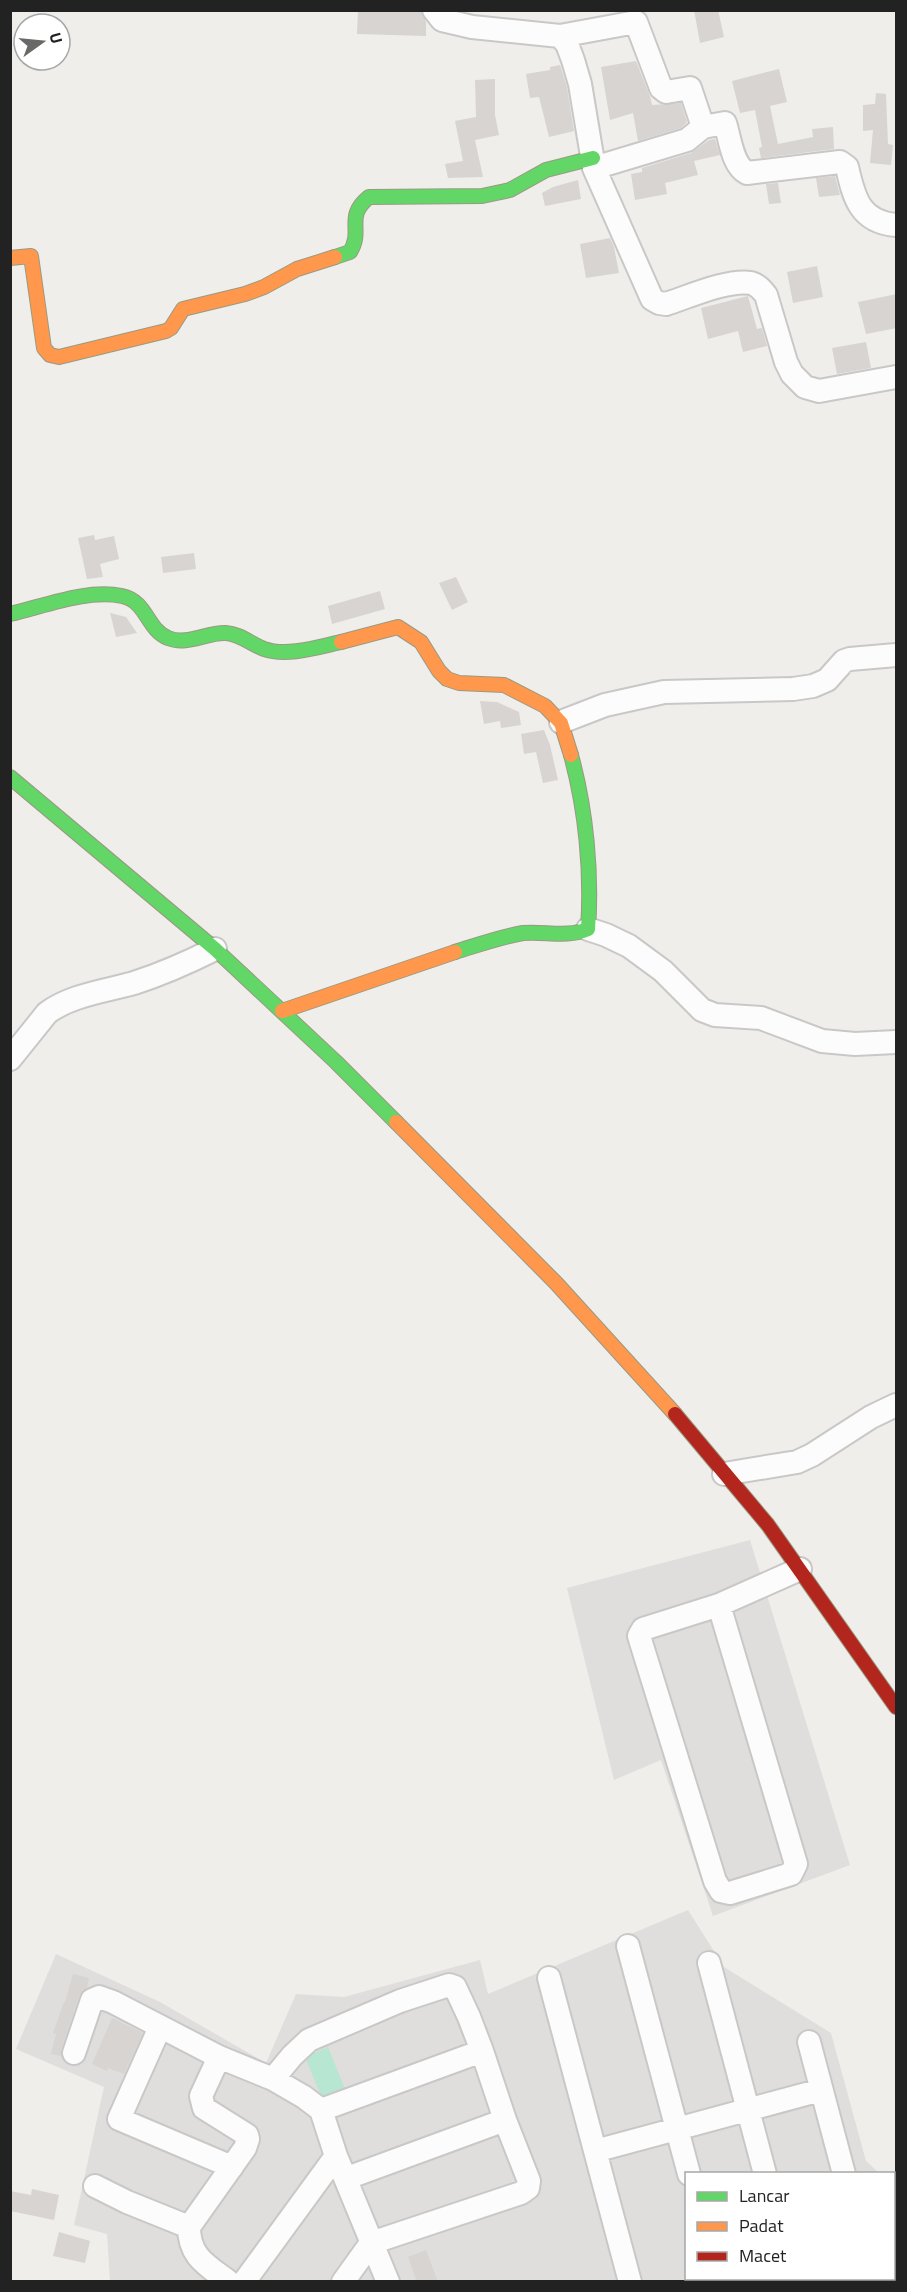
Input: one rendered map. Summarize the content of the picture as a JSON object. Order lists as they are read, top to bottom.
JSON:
{
  "legend": ["Lancar", "Padat", "Macet"],
  "north": "right"
}
